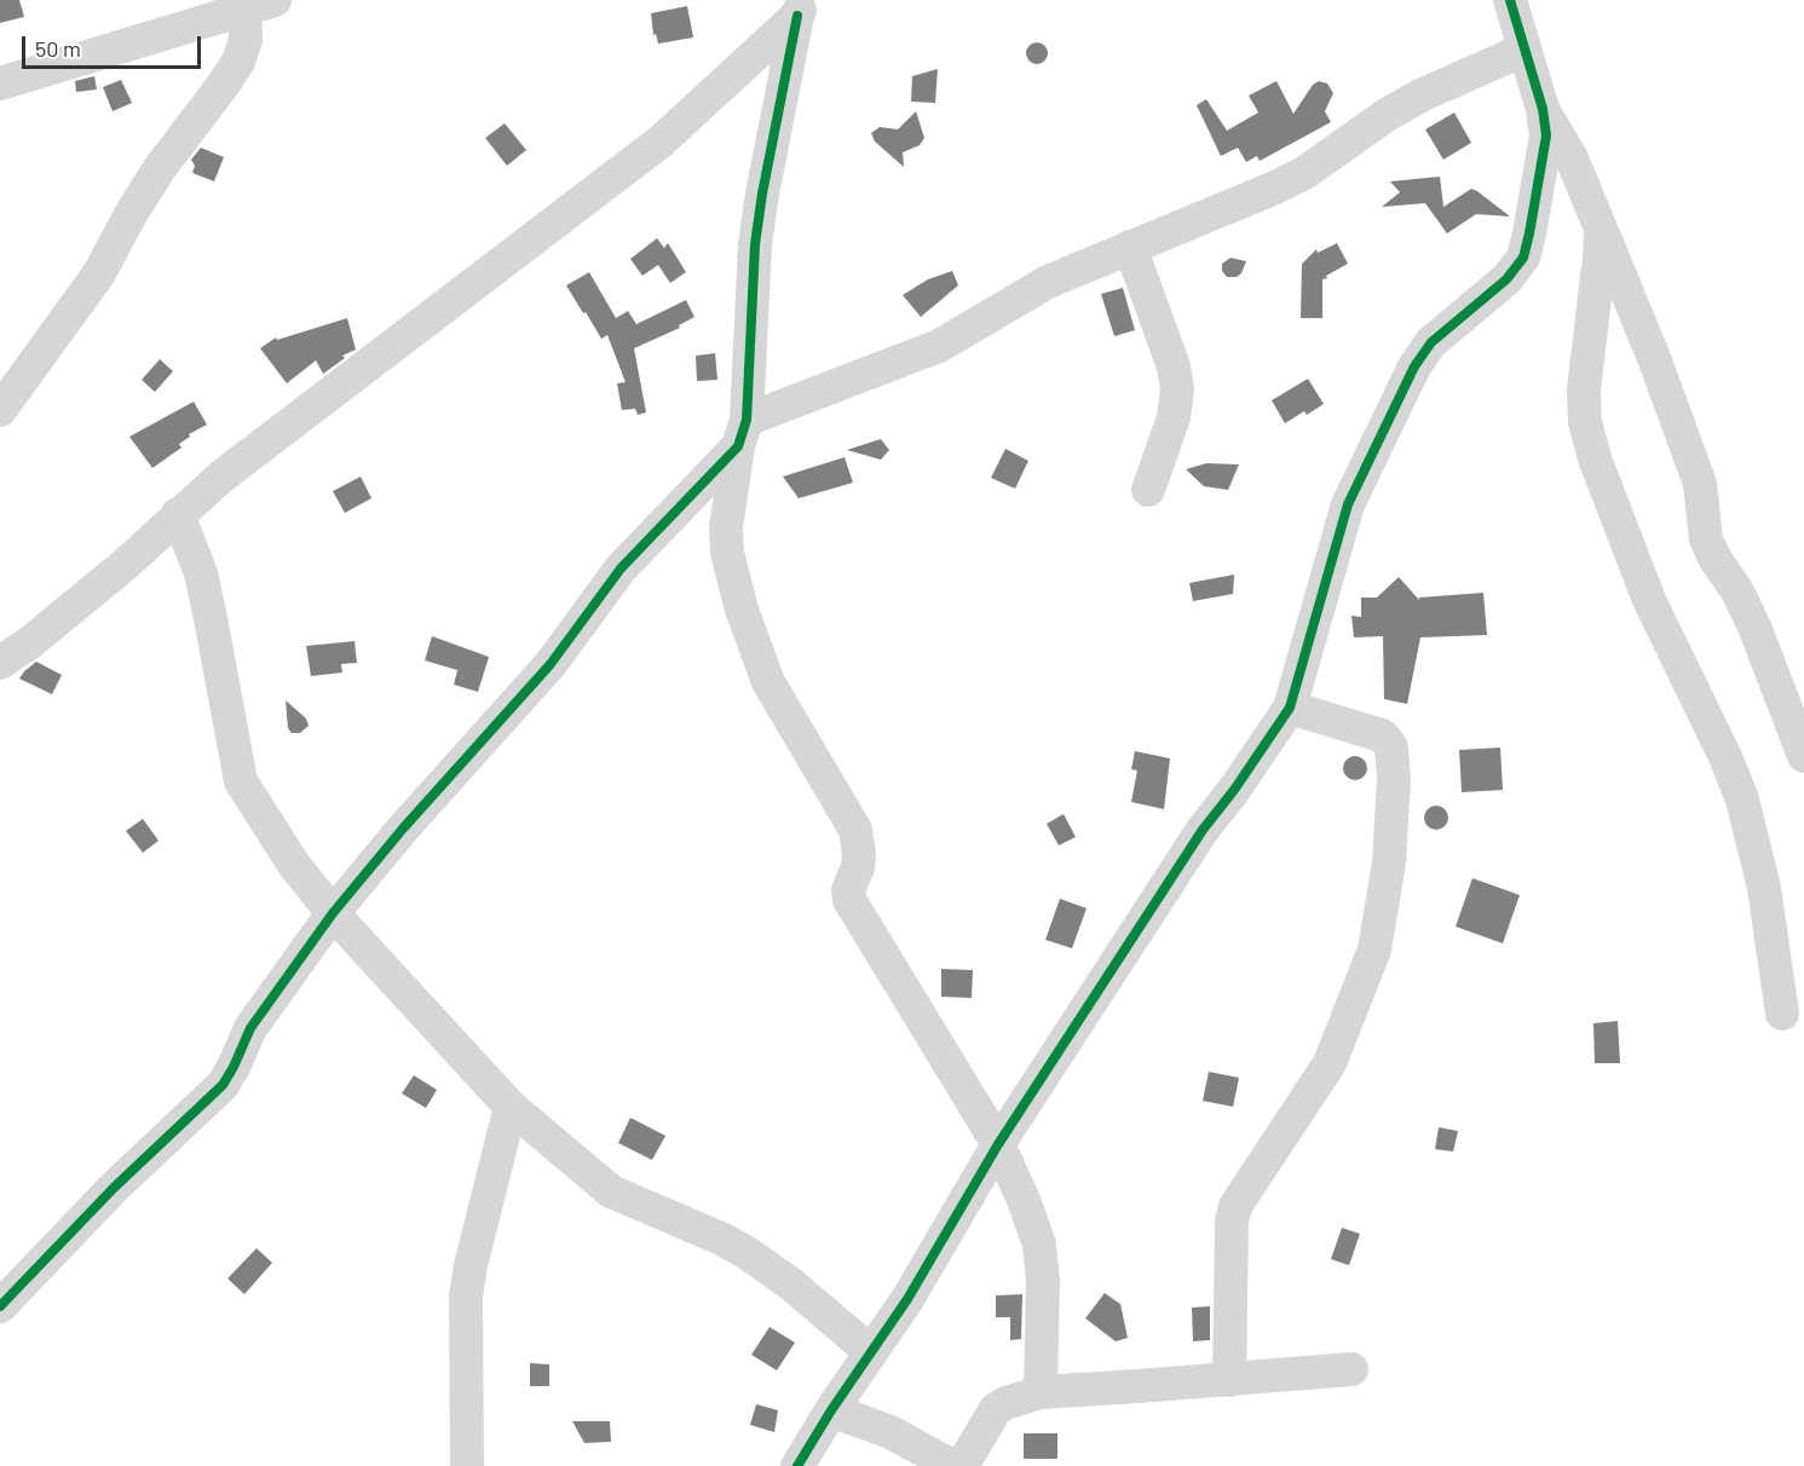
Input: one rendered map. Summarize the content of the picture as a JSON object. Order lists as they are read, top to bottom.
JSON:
{
  "scale_bar": "50 m"
}
